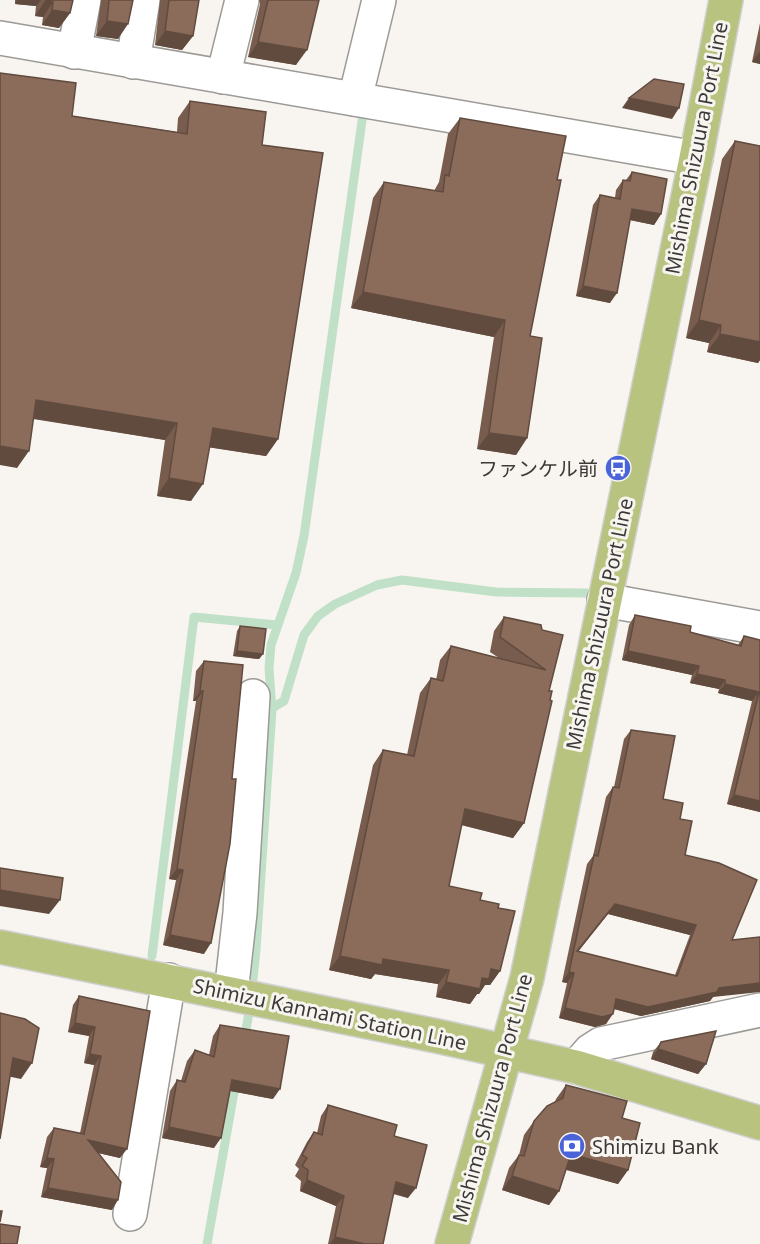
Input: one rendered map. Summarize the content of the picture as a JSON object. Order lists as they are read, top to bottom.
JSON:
{
  "streets": {
    "main road": ["Mishima Shizuura Port Line", "Shimizu Kannami Station Line"]
  },
  "crossings": [
    ["Mishima Shizuura Port Line", "Shimizu Kannami Station Line"]
  ],
  "places": {
    "bus stop": ["ファンケル前"],
    "bank": ["Shimizu Bank"]
  }
}
